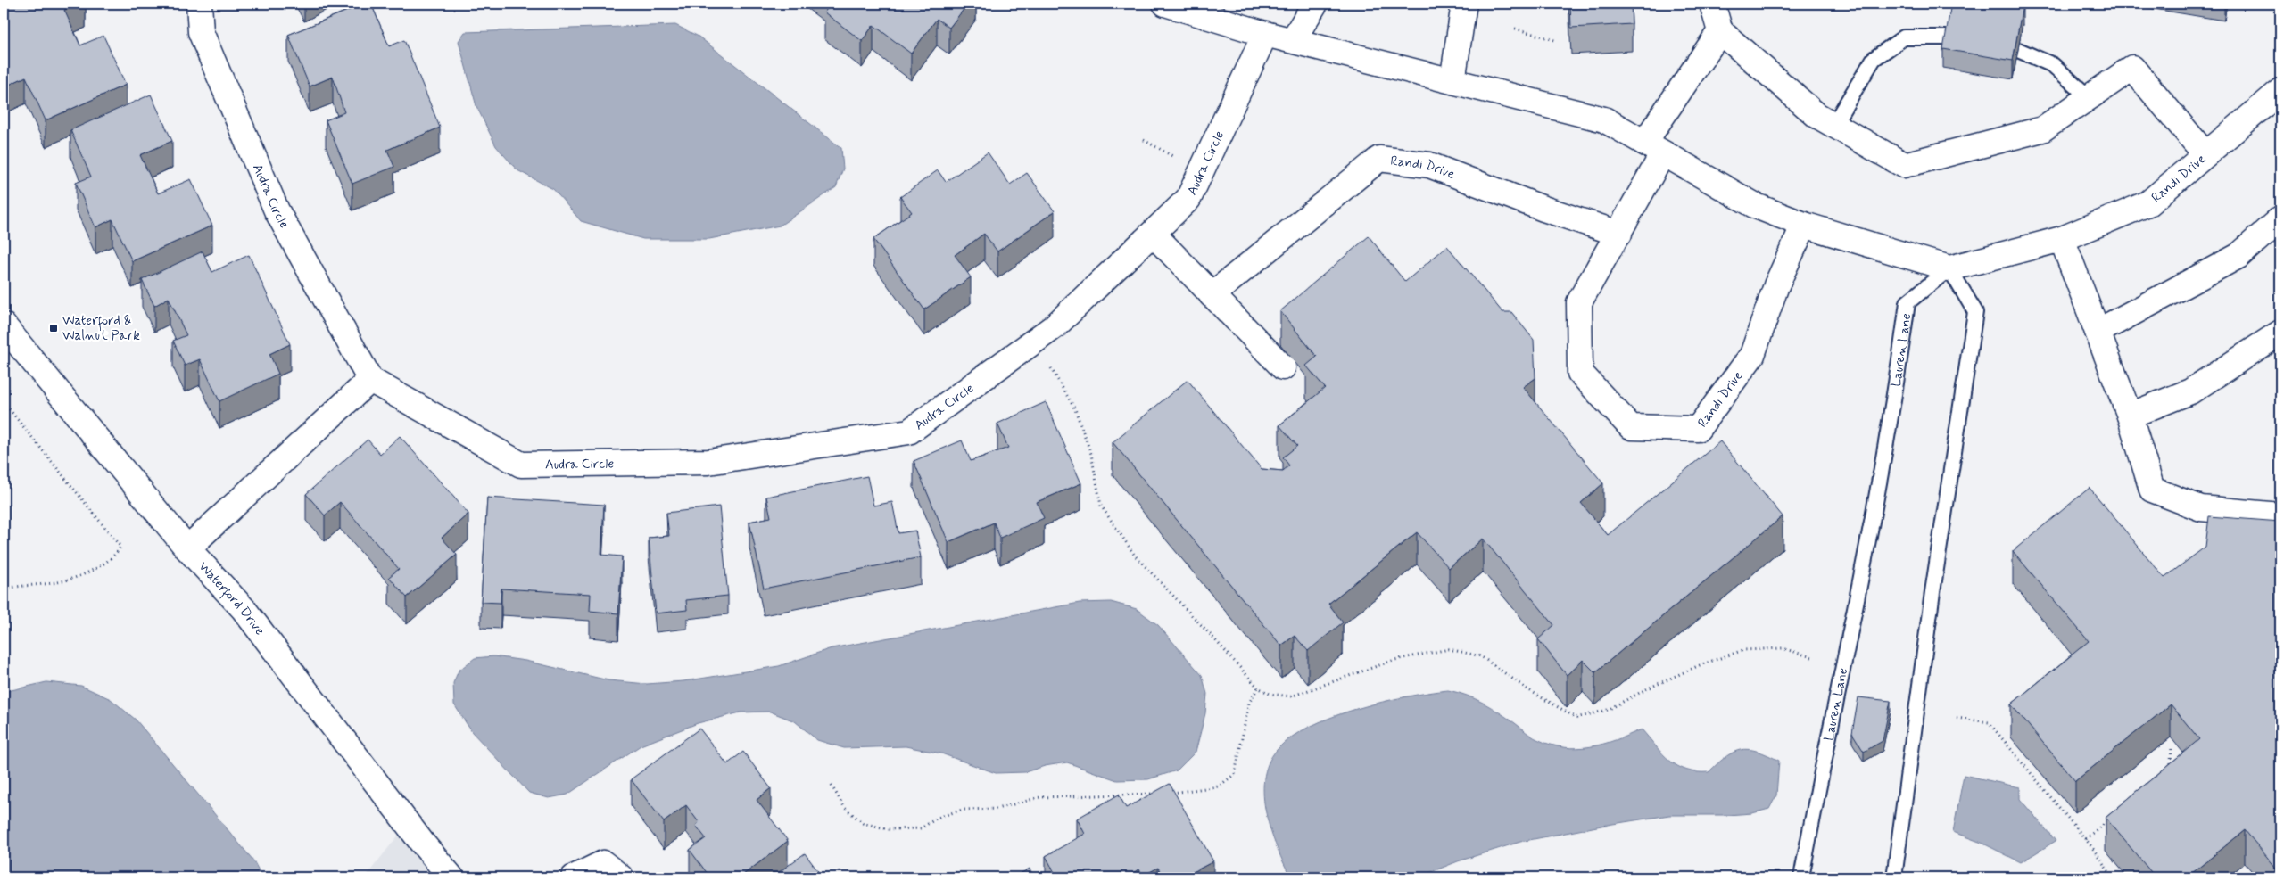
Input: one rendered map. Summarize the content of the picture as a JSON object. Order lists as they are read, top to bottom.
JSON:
{
  "streets": {
    "street": ["Audra Circle", "Randi Drive", "Waterford Drive"],
    "lane": ["Lauren Lane"]
  },
  "crossings": [
    ["Randi Drive", "Lauren Lane"]
  ],
  "places": {
    "transit": ["Waterford & Walnut Park"]
  }
}
